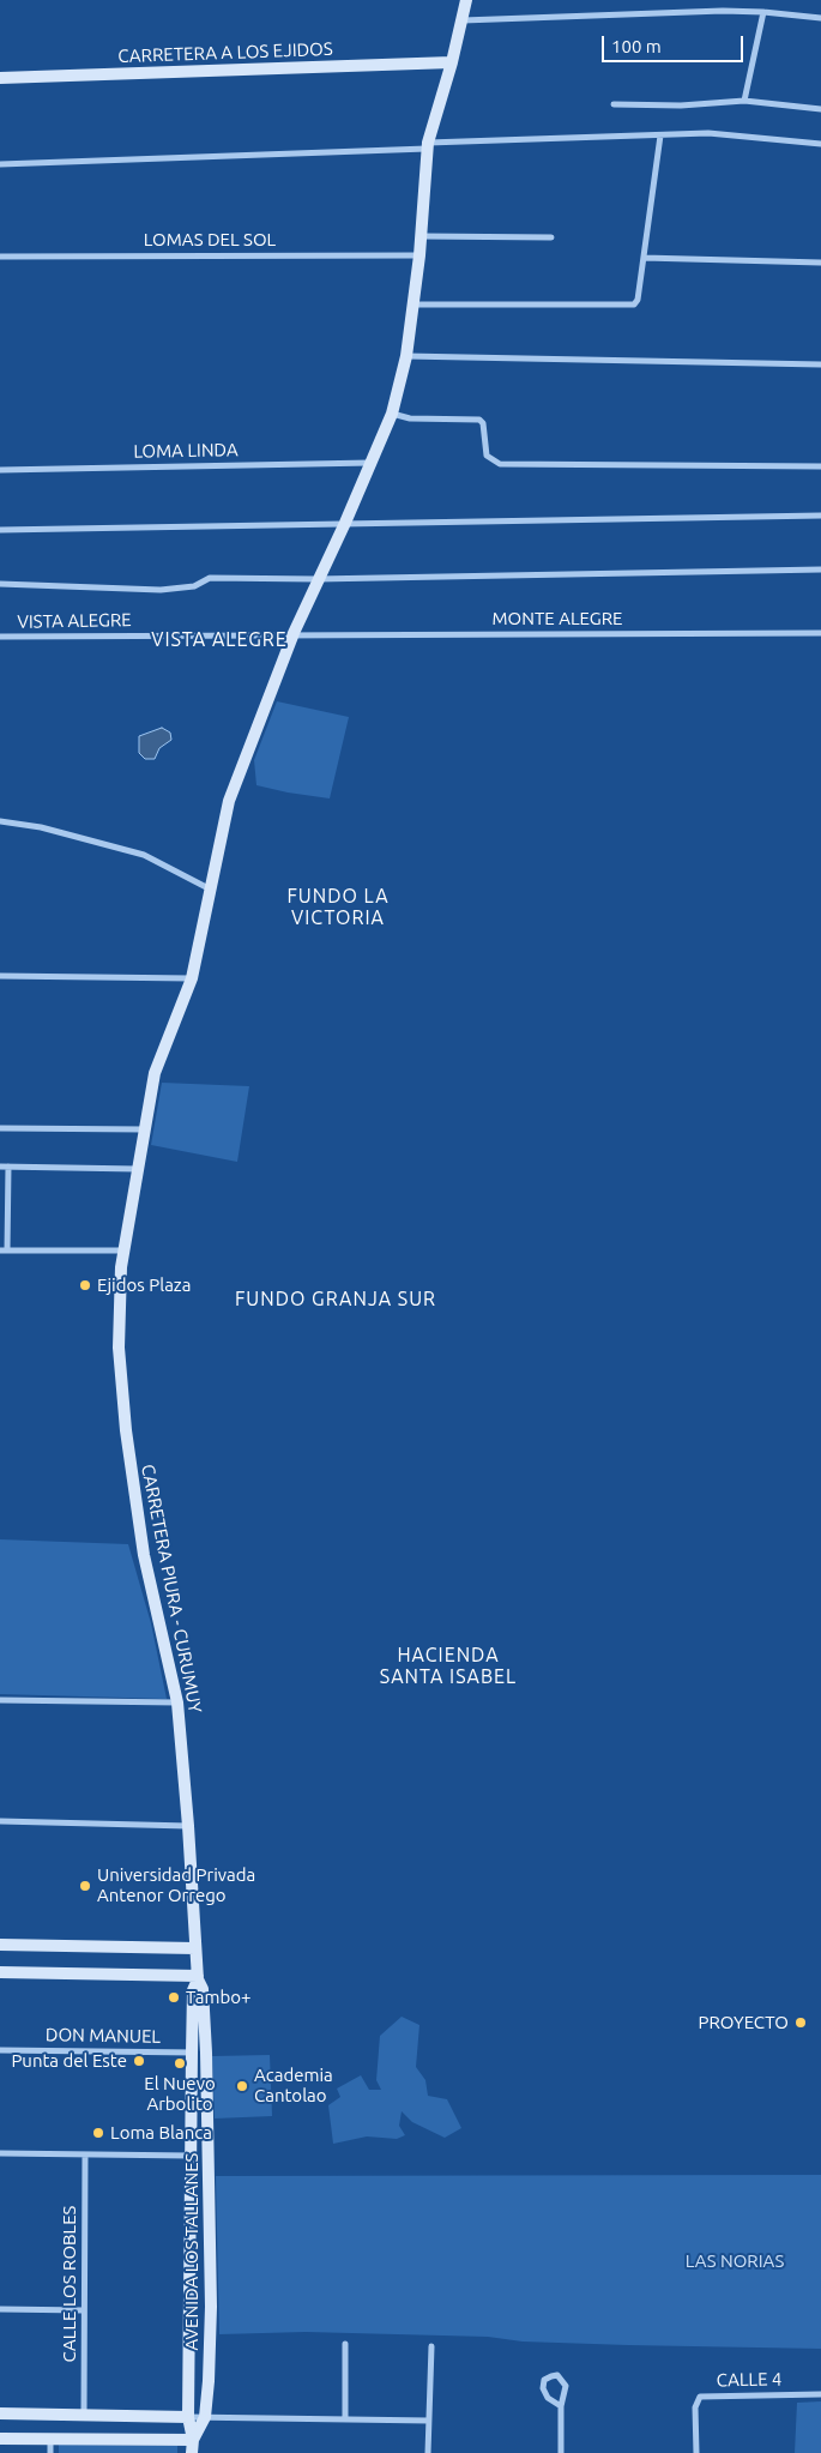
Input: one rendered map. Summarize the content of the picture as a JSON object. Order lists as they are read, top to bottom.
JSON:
{
  "streets": {
    "main road": ["CARRETERA A LOS EJIDOS", "CARRETERA PIURA - CURUMUY", "AVENIDA LOS TALLANES"],
    "street": [
      "LOMAS DEL SOL",
      "LOMA LINDA",
      "MONTE ALEGRE",
      "VISTA ALEGRE",
      "DON MANUEL",
      "CALLE LOS ROBLES",
      "CALLE 4"
    ]
  },
  "crossings": [
    ["CARRETERA A LOS EJIDOS", "CARRETERA PIURA - CURUMUY"],
    ["LOMAS DEL SOL", "CARRETERA PIURA - CURUMUY"],
    ["LOMA LINDA", "CARRETERA PIURA - CURUMUY"],
    ["MONTE ALEGRE", "VISTA ALEGRE"],
    ["MONTE ALEGRE", "CARRETERA PIURA - CURUMUY"],
    ["VISTA ALEGRE", "CARRETERA PIURA - CURUMUY"],
    ["CARRETERA PIURA - CURUMUY", "AVENIDA LOS TALLANES"],
    ["DON MANUEL", "AVENIDA LOS TALLANES"]
  ],
  "districts": [
    "VISTA ALEGRE",
    "FUNDO LA VICTORIA",
    "FUNDO GRANJA SUR",
    "HACIENDA SANTA ISABEL"
  ],
  "parks": ["LAS NORIAS"],
  "places": [
    "Ejidos Plaza",
    "Universidad Privada Antenor Orrego",
    "Tambo+",
    "PROYECTO",
    "Punta del Este",
    "El Nuevo Arbolito",
    "Academia Cantolao",
    "Loma Blanca"
  ],
  "scale_bar": "100 m"
}
